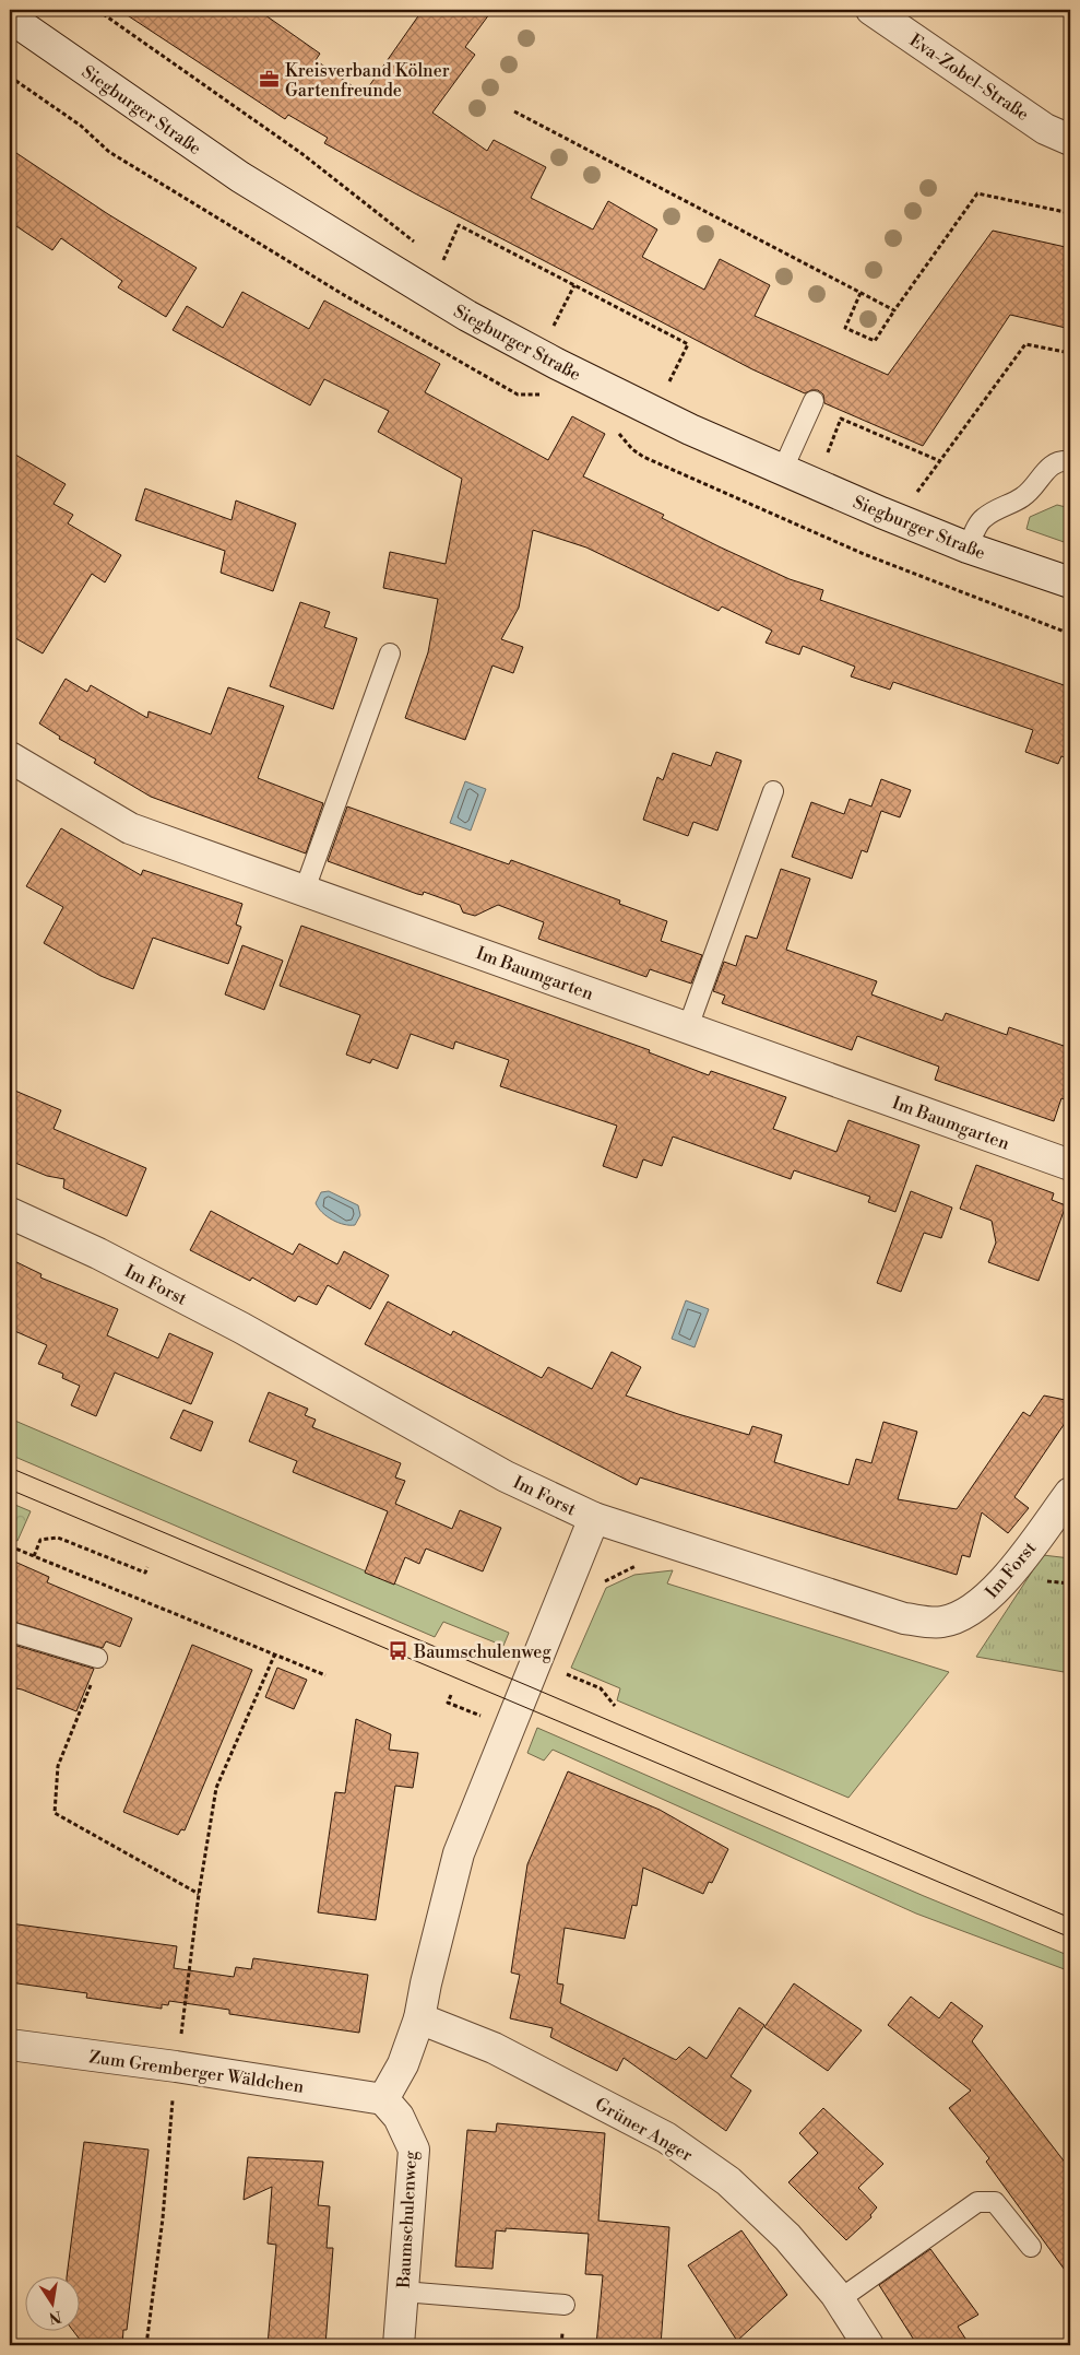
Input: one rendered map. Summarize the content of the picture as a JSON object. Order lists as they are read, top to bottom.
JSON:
{
  "streets": {
    "street": [
      "Eva-Zobel-Straße",
      "Siegburger Straße",
      "Im Baumgarten",
      "Im Forst",
      "Zum Gremberger Wäldchen",
      "Grüner Anger",
      "Baumschulenweg"
    ]
  },
  "crossings": [
    ["Zum Gremberger Wäldchen", "Baumschulenweg"]
  ],
  "places": {
    "office": ["Kreisverband Kölner Gartenfreunde"],
    "bus stop": ["Baumschulenweg"]
  },
  "north": "bottom"
}
